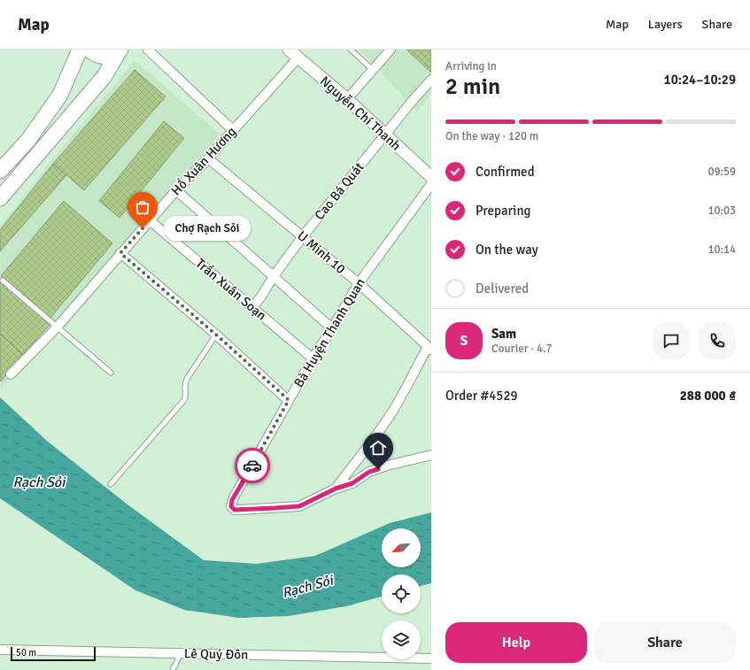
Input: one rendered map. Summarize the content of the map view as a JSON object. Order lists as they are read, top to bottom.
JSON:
{
  "streets": {
    "street": [
      "Nguyễn Chí Thanh",
      "Hồ Xuân Hương",
      "Cao Bá Quát",
      "U Minh 10",
      "Trần Xuân Soạn",
      "Bà Huyện Thanh Quan",
      "Lê Quý Đôn"
    ]
  },
  "crossings": [
    ["Nguyễn Chí Thanh", "Hồ Xuân Hương"],
    ["Nguyễn Chí Thanh", "Cao Bá Quát"],
    ["Hồ Xuân Hương", "U Minh 10"],
    ["Hồ Xuân Hương", "Trần Xuân Soạn"],
    ["Cao Bá Quát", "U Minh 10"],
    ["Cao Bá Quát", "Trần Xuân Soạn"],
    ["U Minh 10", "Bà Huyện Thanh Quan"],
    ["Trần Xuân Soạn", "Bà Huyện Thanh Quan"]
  ],
  "water": ["Rạch Sỏi"],
  "places": ["Chợ Rạch Sỏi"],
  "scale_bar": "50 m",
  "north": "bottom left",
  "page": {
    "header": "Map",
    "nav": ["Map", "Layers", "Share"],
    "heading": ["2 min", "Arriving in", "10:24–10:29"],
    "panel": [
      "Sam",
      "Courier · 4.7",
      "Order #4529",
      "288 000 ₫"
    ],
    "bar": "On the way · 120 m",
    "list": [
      ["Confirmed", "09:59"],
      ["Preparing", "10:03"],
      ["On the way", "10:14"],
      "Delivered"
    ],
    "bubble": "Chợ Rạch Sỏi",
    "round": "S",
    "buttons": ["Help", "Share"],
    "scale": "50 m"
  }
}
